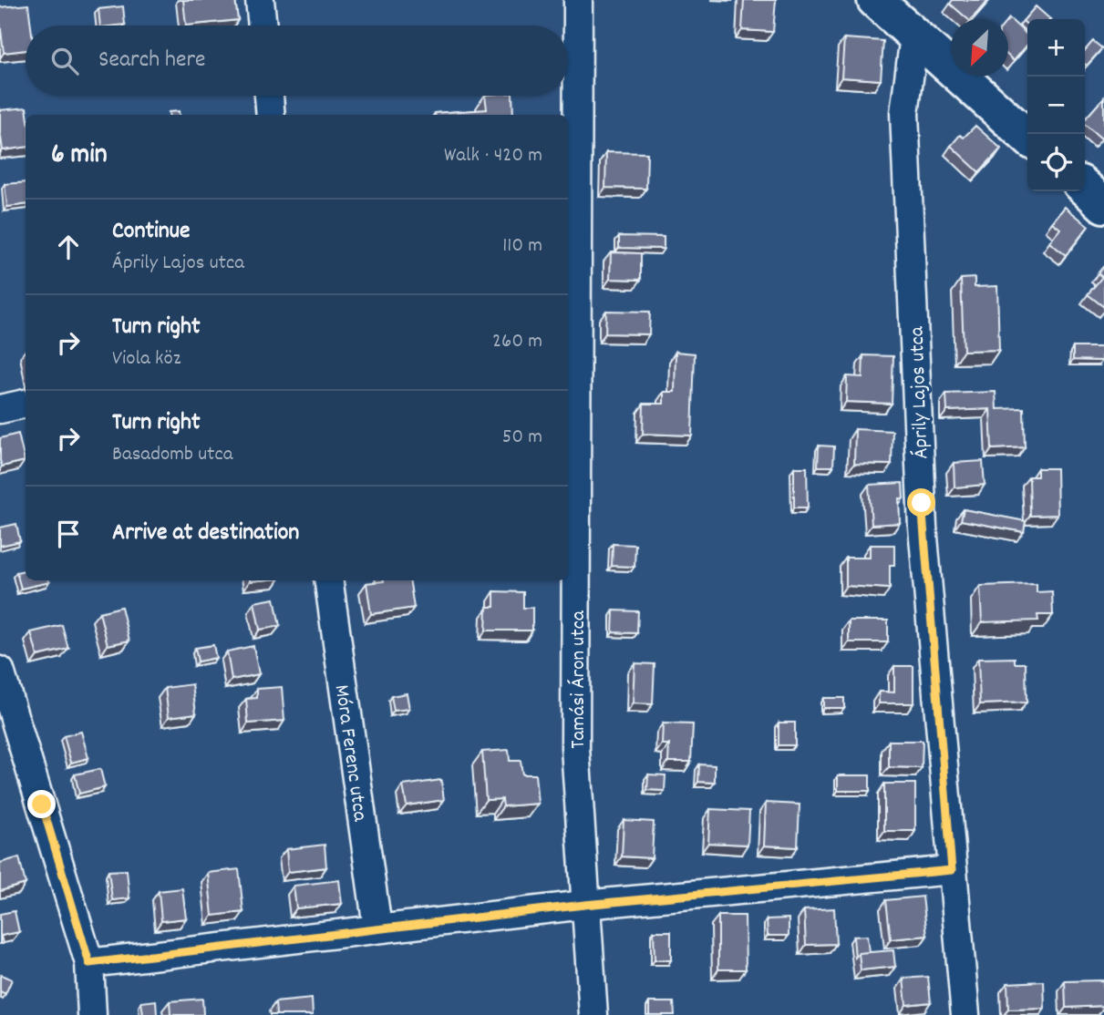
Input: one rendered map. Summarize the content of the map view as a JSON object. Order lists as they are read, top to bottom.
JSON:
{
  "streets": {
    "street": ["Áprily Lajos utca", "Tamási Áron utca", "Móra Ferenc utca"]
  },
  "north": "bottom left",
  "page": {
    "map_buttons": ["+", "−"],
    "search": "Search here",
    "heading": ["6 min", "Walk · 420 m"],
    "list": [
      ["Continue", "Áprily Lajos utca", "110 m"],
      ["Turn right", "Viola köz", "260 m"],
      ["Turn right", "Basadomb utca", "50 m"],
      "Arrive at destination"
    ]
  }
}
